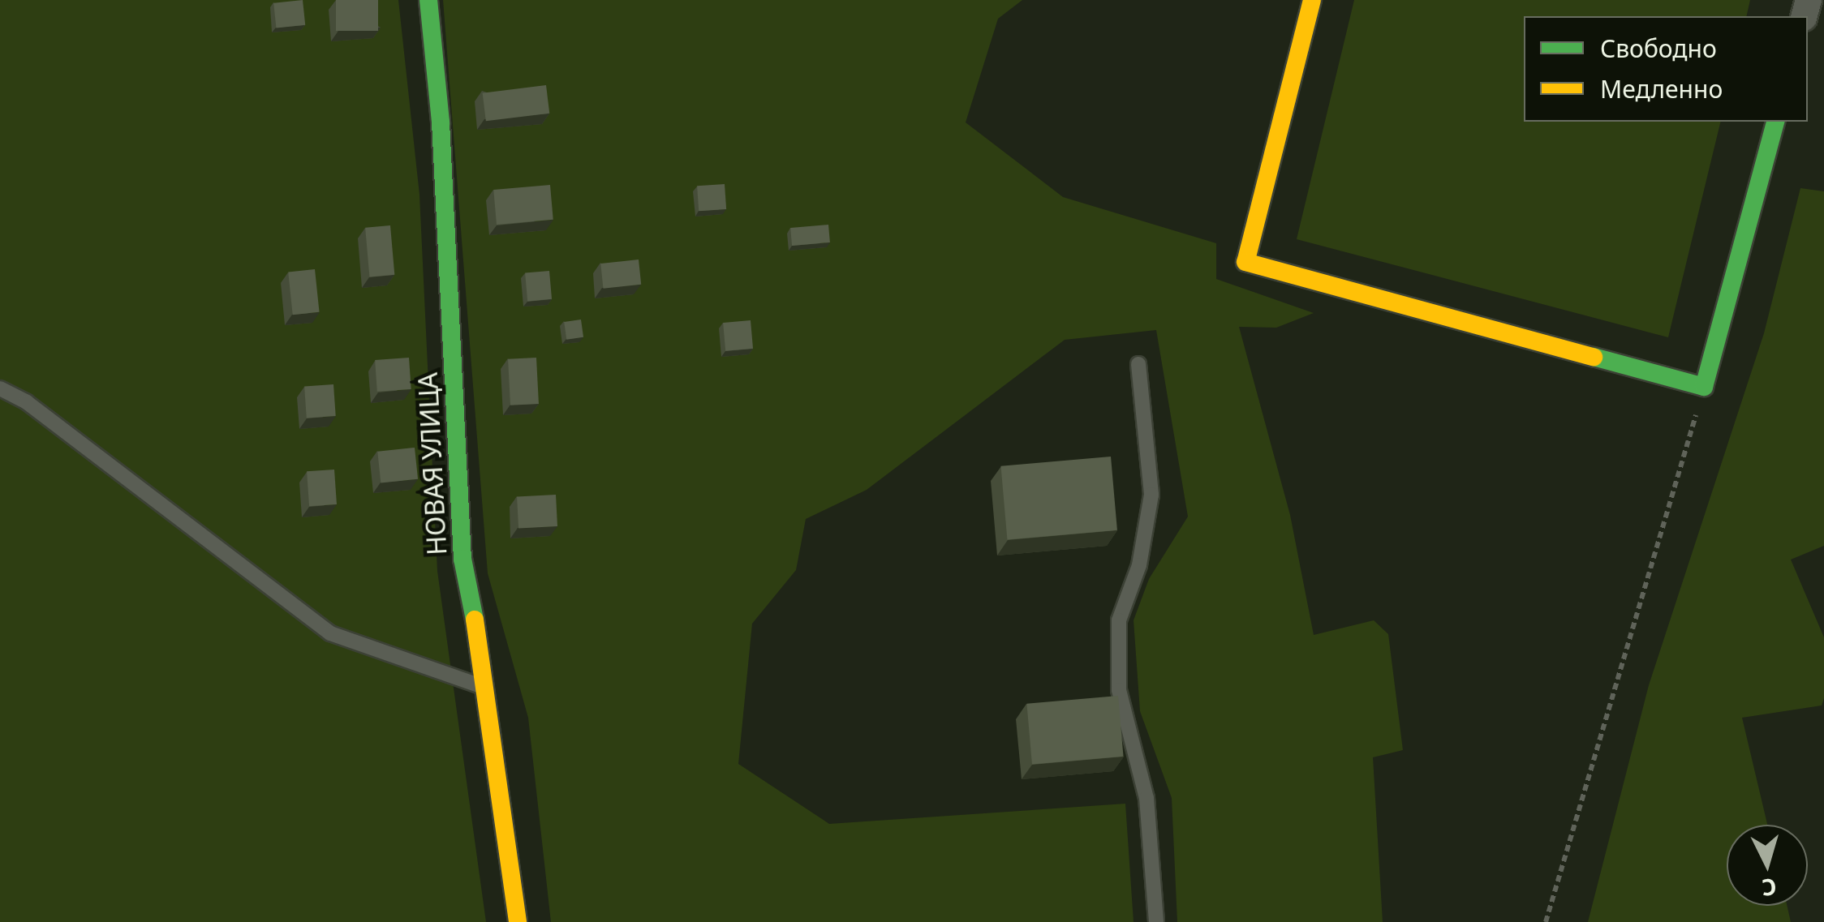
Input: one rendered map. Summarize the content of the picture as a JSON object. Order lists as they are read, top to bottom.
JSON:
{
  "streets": {
    "street": ["НОВАЯ УЛИЦА"]
  },
  "legend": ["Свободно", "Медленно"],
  "north": "bottom"
}
